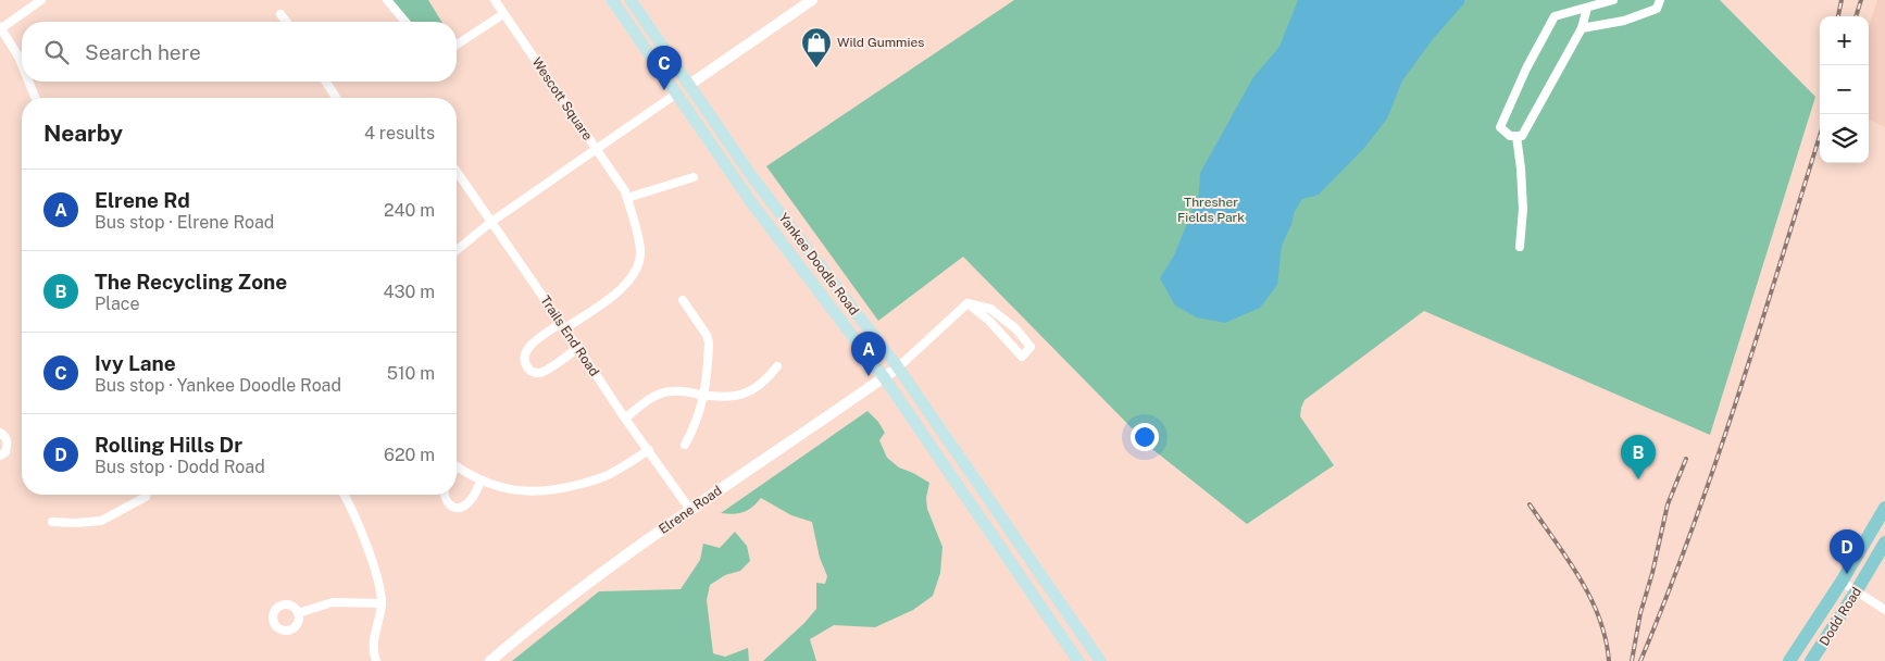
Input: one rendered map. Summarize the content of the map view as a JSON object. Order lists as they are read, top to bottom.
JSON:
{
  "streets": {
    "main road": ["Yankee Doodle Road", "Dodd Road"],
    "street": ["Wescott Square", "Trails End Road", "Elrene Road"]
  },
  "crossings": [
    ["Wescott Square", "Trails End Road"],
    ["Yankee Doodle Road", "Elrene Road"],
    ["Trails End Road", "Elrene Road"]
  ],
  "parks": ["Thresher Fields Park"],
  "places": {
    "shop": ["Wild Gummies"]
  },
  "page": {
    "map_buttons": ["+", "−"],
    "search": "Search here",
    "pins": [
      "C",
      "A",
      "B",
      "D"
    ],
    "heading": ["Nearby", "4 results"],
    "list": [
      {
        "mark": "A",
        "name": "Elrene Rd",
        "note": "Bus stop · Elrene Road",
        "value": "240 m"
      },
      {
        "mark": "B",
        "name": "The Recycling Zone",
        "note": "Place",
        "value": "430 m"
      },
      {
        "mark": "C",
        "name": "Ivy Lane",
        "note": "Bus stop · Yankee Doodle Road",
        "value": "510 m"
      },
      {
        "mark": "D",
        "name": "Rolling Hills Dr",
        "note": "Bus stop · Dodd Road",
        "value": "620 m"
      }
    ]
  }
}
